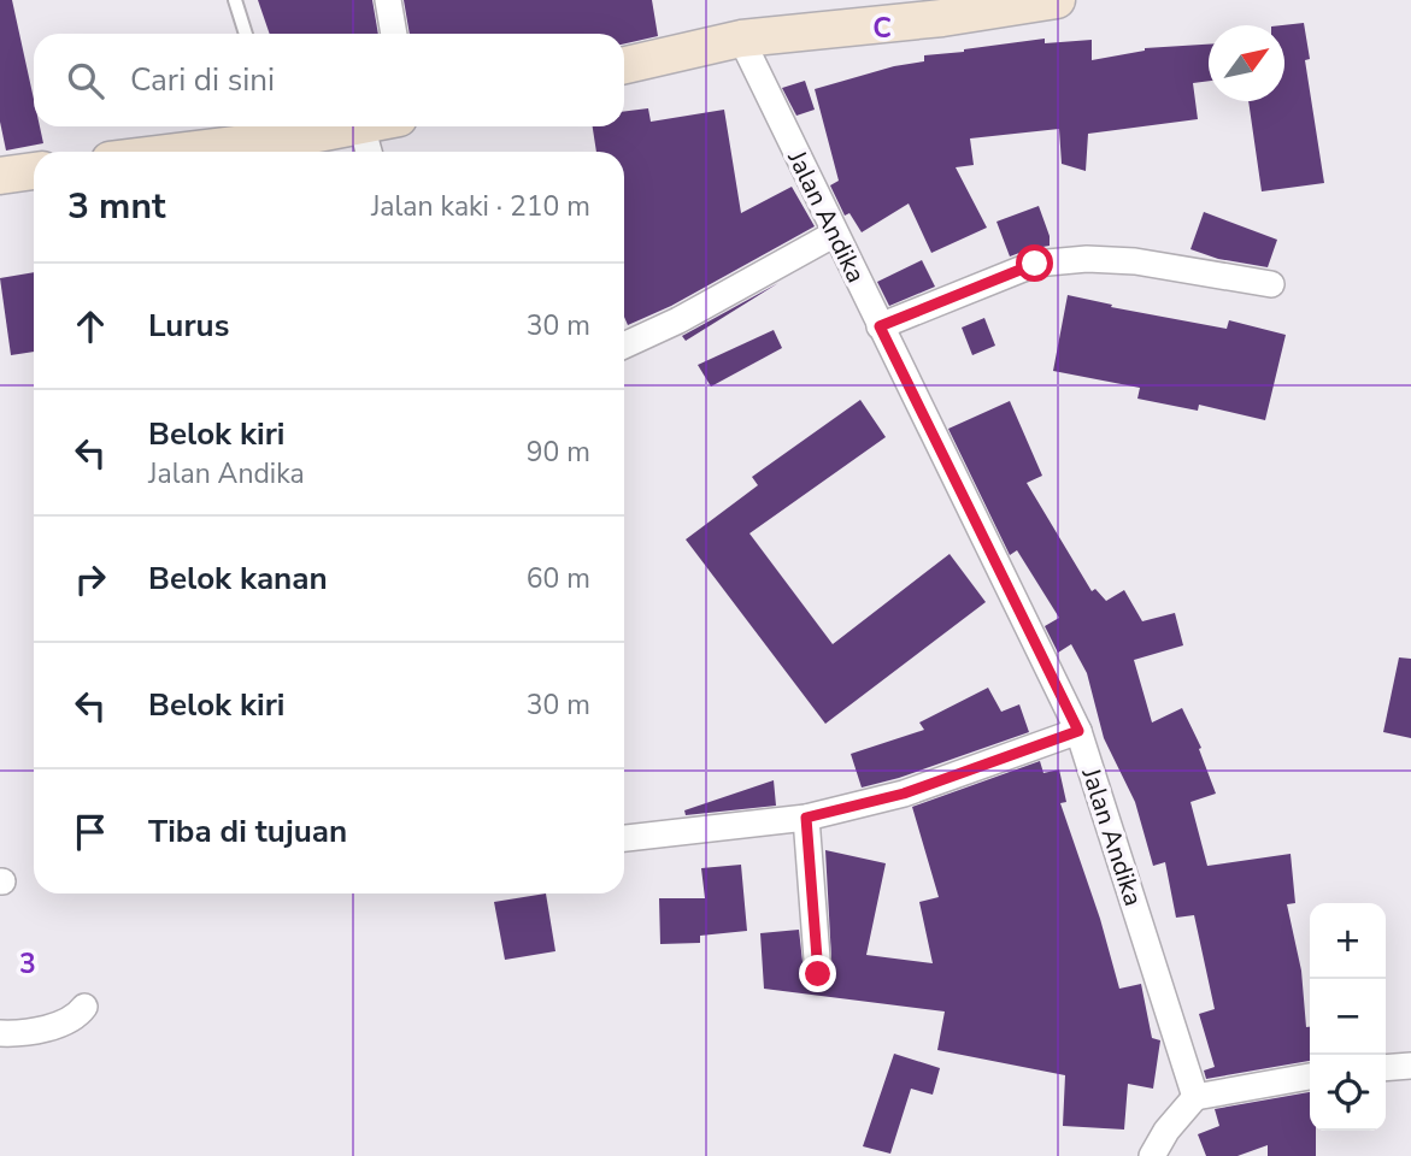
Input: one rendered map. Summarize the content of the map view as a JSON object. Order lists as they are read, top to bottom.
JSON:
{
  "streets": {
    "street": ["Jalan Andika"]
  },
  "north": "top right",
  "page": {
    "search": "Cari di sini",
    "heading": ["3 mnt", "Jalan kaki · 210 m"],
    "list": [
      ["Lurus", "30 m"],
      ["Belok kiri", "Jalan Andika", "90 m"],
      ["Belok kanan", "60 m"],
      ["Belok kiri", "30 m"],
      "Tiba di tujuan"
    ],
    "map_buttons": ["+", "−"]
  },
  "grid": {
    "columns": ["C"],
    "rows": ["3"]
  }
}
